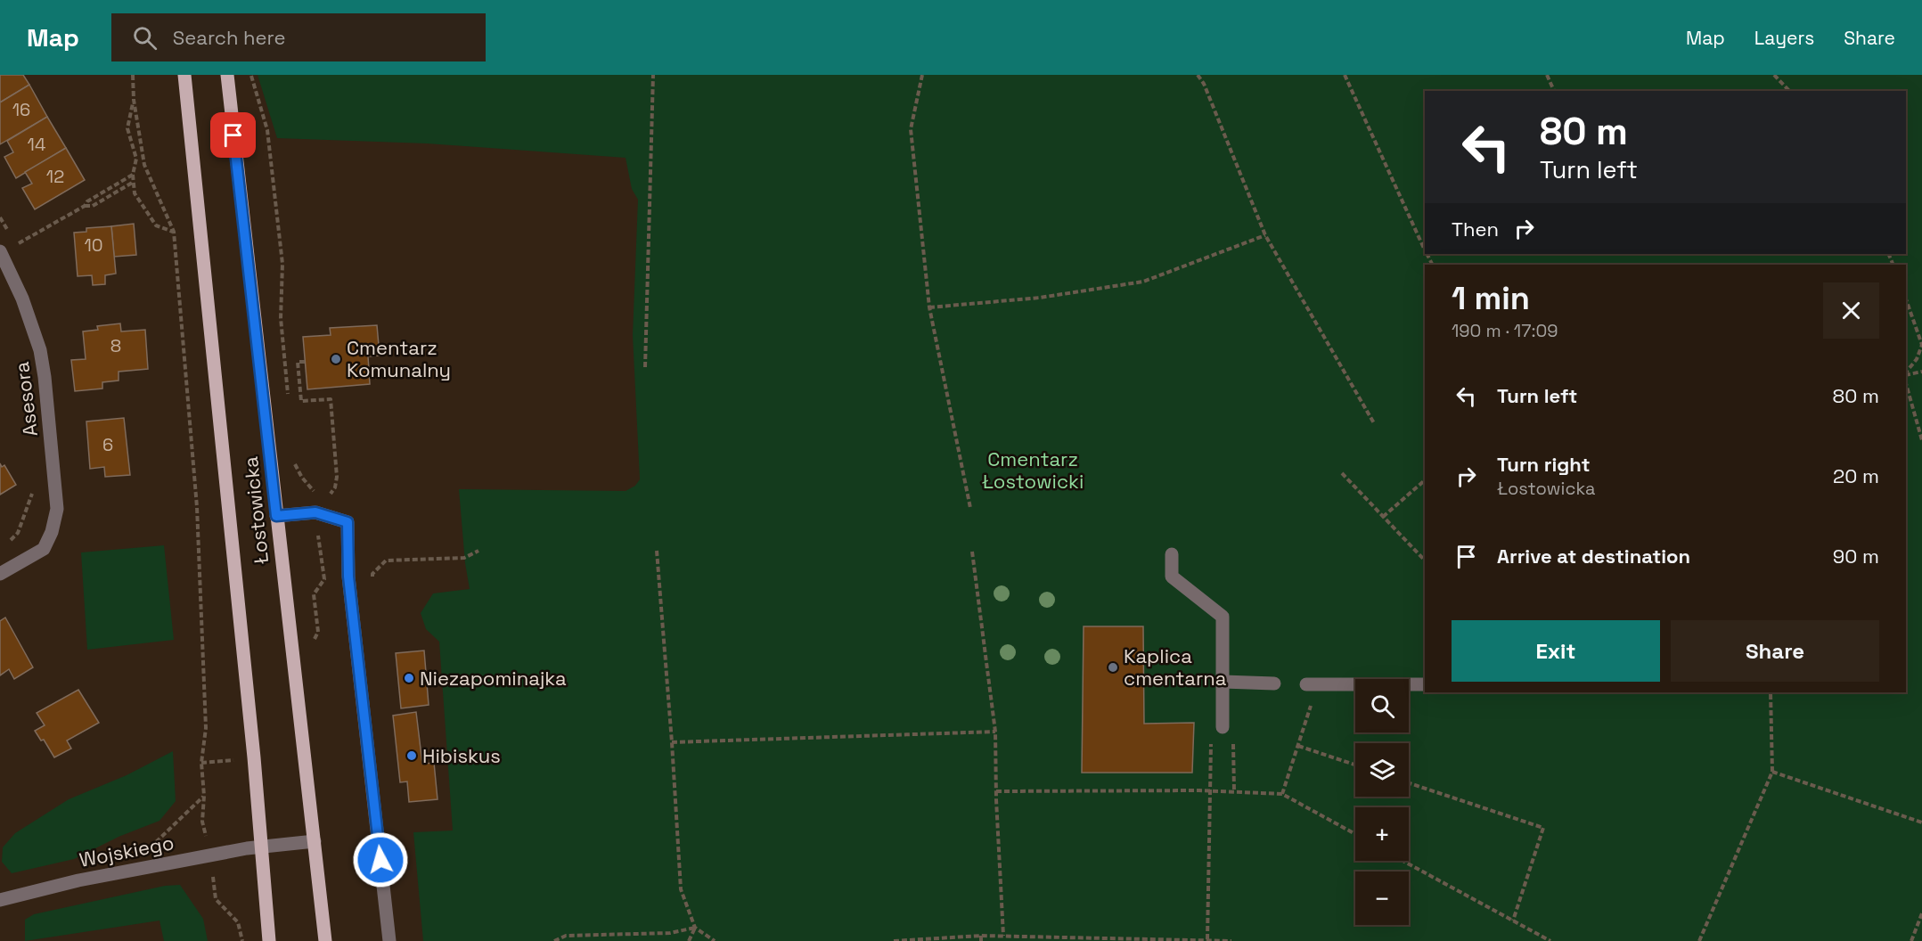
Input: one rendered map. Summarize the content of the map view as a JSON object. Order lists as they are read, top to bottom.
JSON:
{
  "streets": {
    "main road": ["Łostowicka"],
    "street": ["Asesora", "Wojskiego"]
  },
  "crossings": [
    ["Łostowicka", "Wojskiego"]
  ],
  "parks": ["Cmentarz Łostowicki"],
  "places": [
    "Cmentarz Komunalny",
    "Kaplica cmentarna",
    "Niezapominajka",
    "Hibiskus"
  ],
  "house_numbers": [
    "16",
    "14",
    "12",
    "10",
    "8",
    "6"
  ],
  "page": {
    "header": "Map",
    "search": "Search here",
    "nav": ["Map", "Layers", "Share"],
    "turn": ["80 m", "Turn left"],
    "then": "Then",
    "heading": ["1 min", "190 m · 17:09"],
    "list": [
      {
        "name": "Turn left",
        "value": "80 m"
      },
      {
        "name": "Turn right",
        "note": "Łostowicka",
        "value": "20 m"
      },
      {
        "name": "Arrive at destination",
        "value": "90 m"
      }
    ],
    "buttons": ["Exit", "Share"],
    "map_buttons": ["+", "−"]
  }
}
